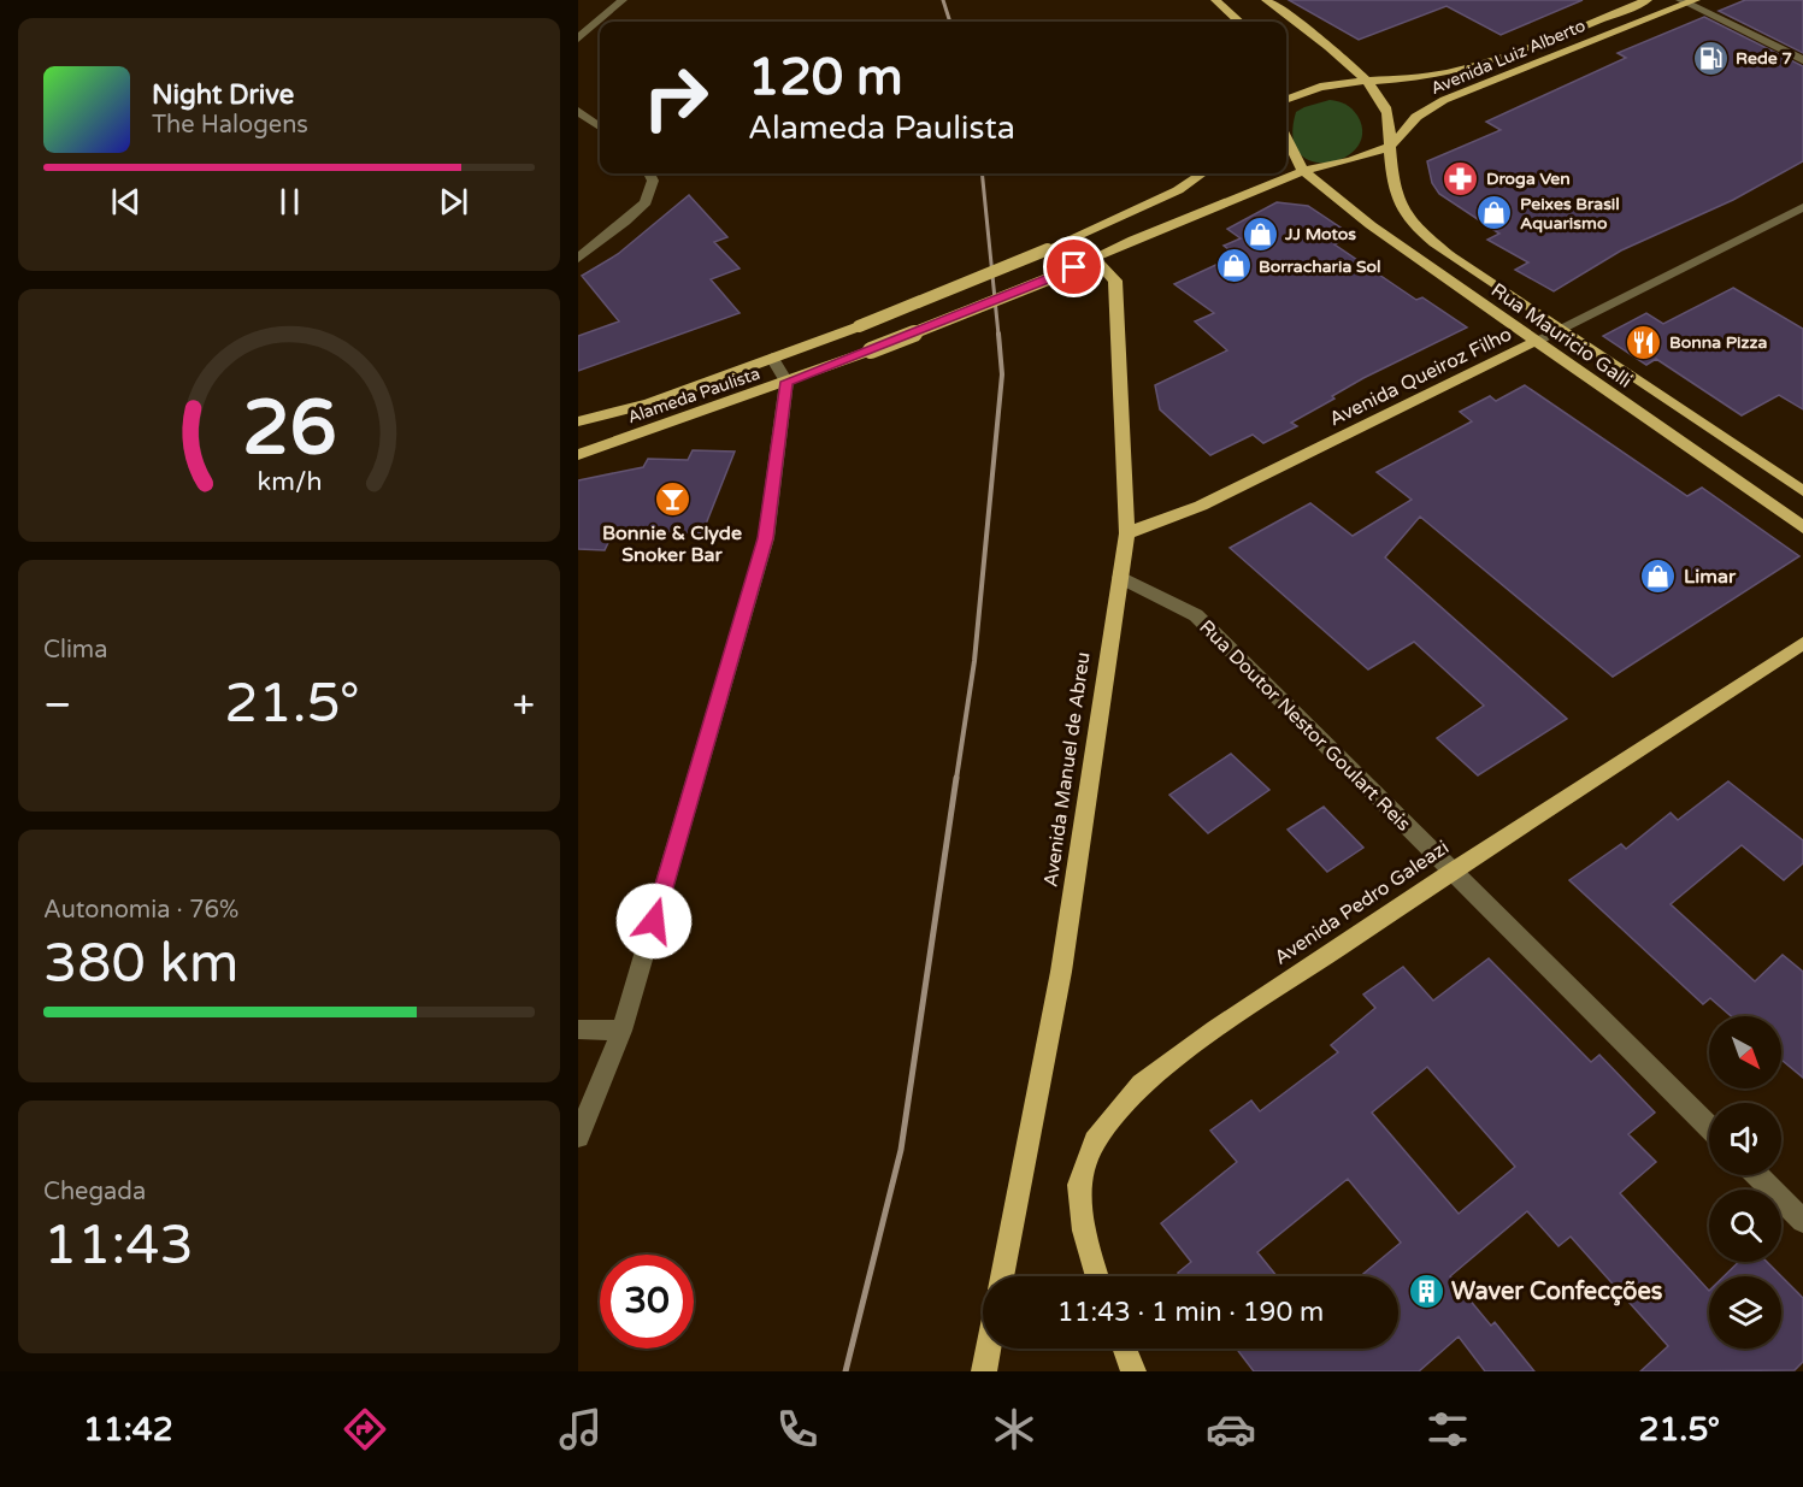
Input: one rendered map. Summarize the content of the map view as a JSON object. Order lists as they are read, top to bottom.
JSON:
{
  "streets": {
    "main road": [
      "Avenida Luiz Alberto",
      "Rua Mauricio Galli",
      "Avenida Queiroz Filho",
      "Alameda Paulista",
      "Avenida Manuel de Abreu",
      "Avenida Pedro Galeazi"
    ],
    "street": ["Rua Doutor Nestor Goulart Reis"]
  },
  "crossings": [
    ["Avenida Luiz Alberto", "Rua Mauricio Galli"],
    ["Avenida Luiz Alberto", "Alameda Paulista"],
    ["Rua Mauricio Galli", "Avenida Queiroz Filho"],
    ["Rua Mauricio Galli", "Alameda Paulista"],
    ["Avenida Queiroz Filho", "Avenida Manuel de Abreu"],
    ["Alameda Paulista", "Avenida Manuel de Abreu"],
    ["Rua Doutor Nestor Goulart Reis", "Avenida Manuel de Abreu"],
    ["Rua Doutor Nestor Goulart Reis", "Avenida Pedro Galeazi"]
  ],
  "places": {
    "fuel station": ["Rede 7"],
    "pharmacy": ["Droga Ven"],
    "shop": [
      "Peixes Brasil Aquarismo",
      "JJ Motos",
      "Borracharia Sol",
      "Limar"
    ],
    "restaurant": ["Bonna Pizza"],
    "bar": ["Bonnie & Clyde Snoker Bar"],
    "building": ["Waver Confecções"]
  },
  "north": "bottom right",
  "page": {
    "turn": ["120 m", "Alameda Paulista"],
    "song": ["Night Drive", "The Halogens"],
    "tile": [
      "Clima",
      ["Autonomia · 76%", "380 km"],
      ["Chegada", "11:43"]
    ],
    "heat": ["−", "21.5°", "+"],
    "limit": "30",
    "trip": "11:43 · 1 min · 190 m",
    "tabs": ["11:42", "21.5°"],
    "gauge": ["26", "km/h"]
  }
}
